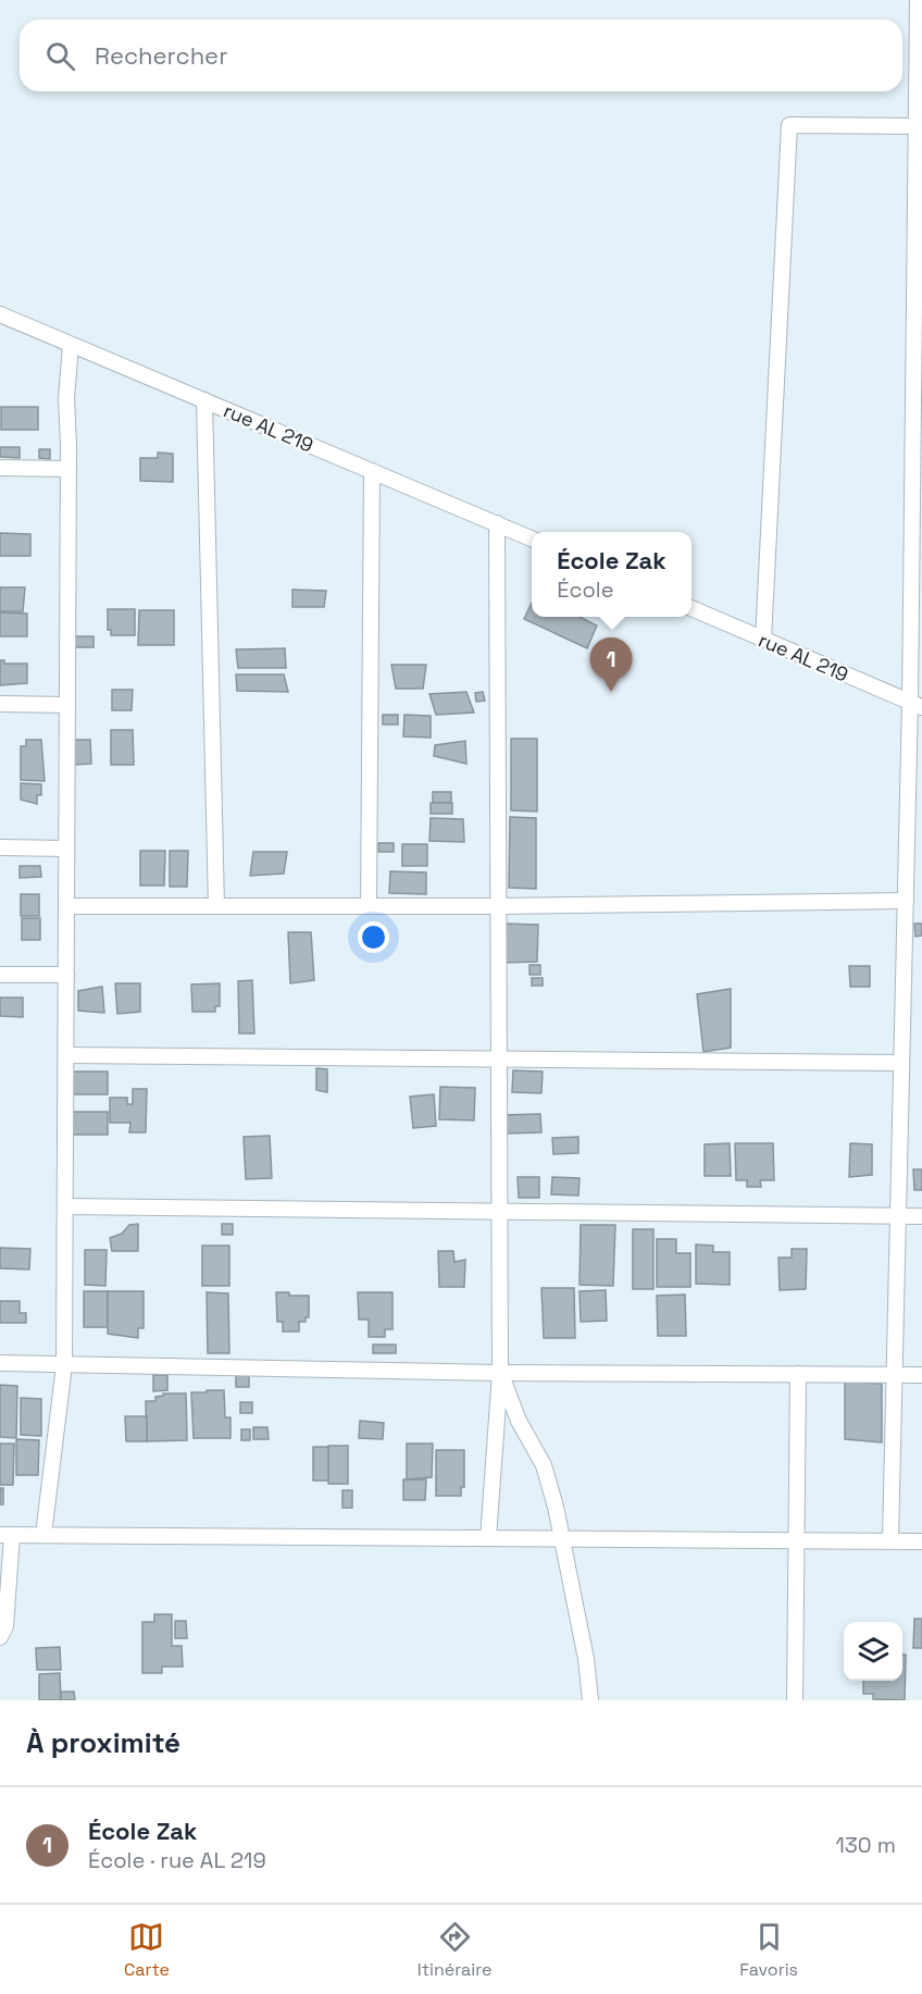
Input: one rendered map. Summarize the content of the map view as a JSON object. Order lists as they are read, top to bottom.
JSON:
{
  "streets": {
    "street": ["rue AL 219"]
  },
  "page": {
    "search": "Rechercher",
    "popup": ["École Zak", "École"],
    "pins": "1",
    "heading": "À proximité",
    "list": [
      {
        "mark": "1",
        "name": "École Zak",
        "note": "École · rue AL 219",
        "value": "130 m"
      }
    ],
    "nav": ["Carte", "Itinéraire", "Favoris"]
  }
}
